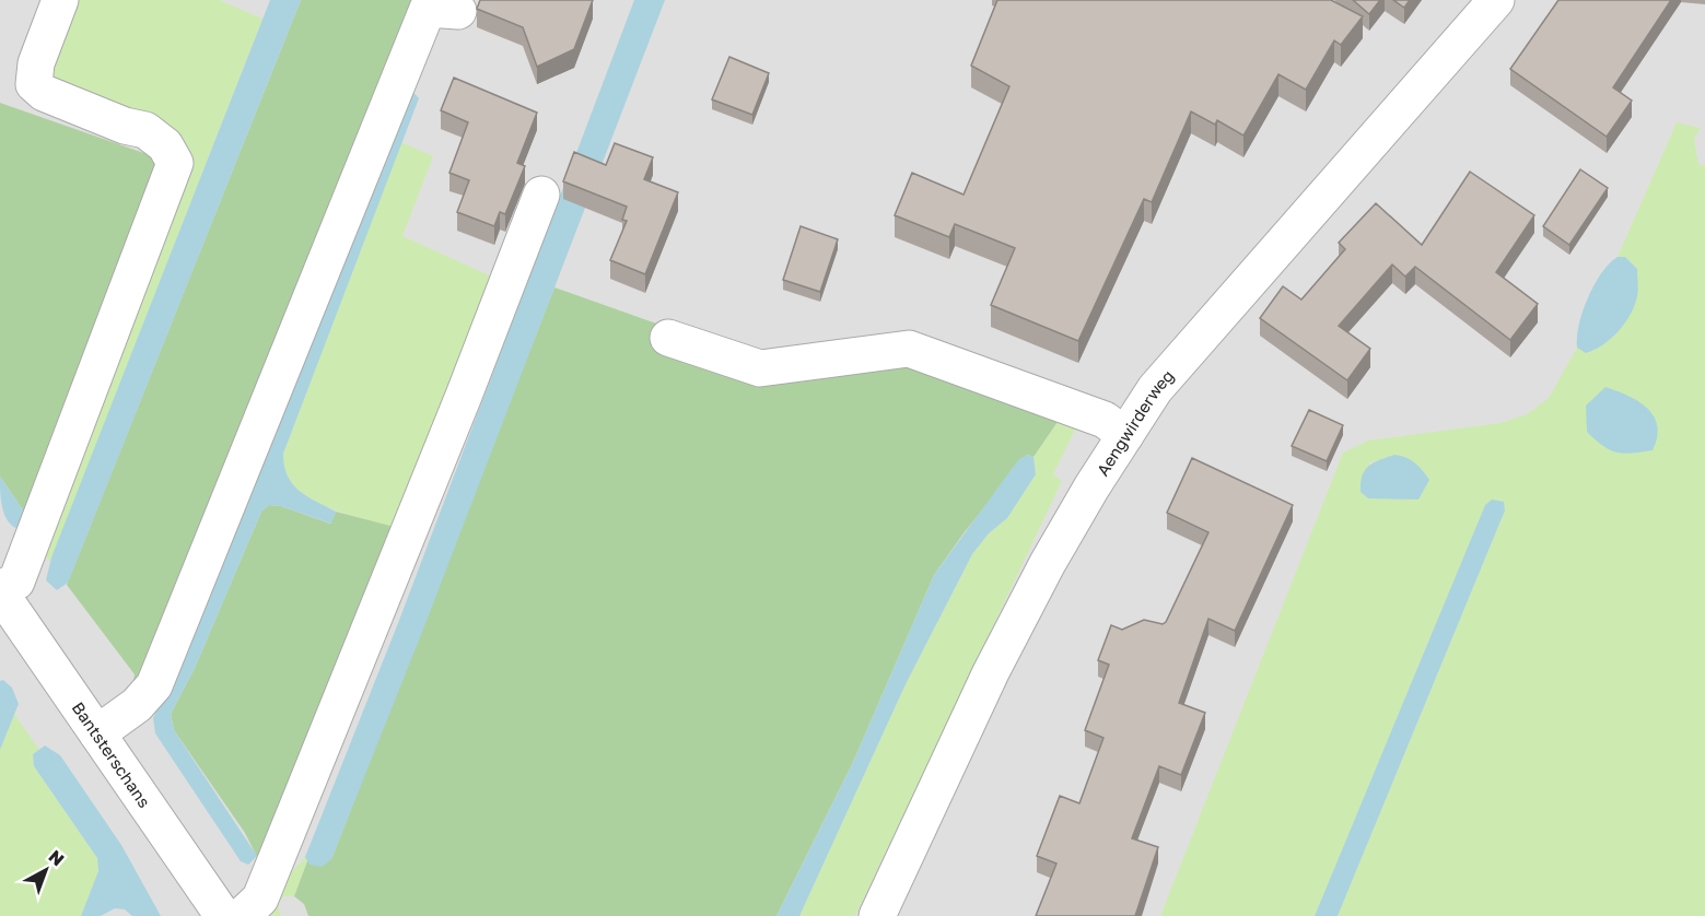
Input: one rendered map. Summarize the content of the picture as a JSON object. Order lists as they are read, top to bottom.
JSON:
{
  "streets": {
    "street": ["Aengwirderweg", "Bantsterschans"]
  },
  "north": "top right"
}
